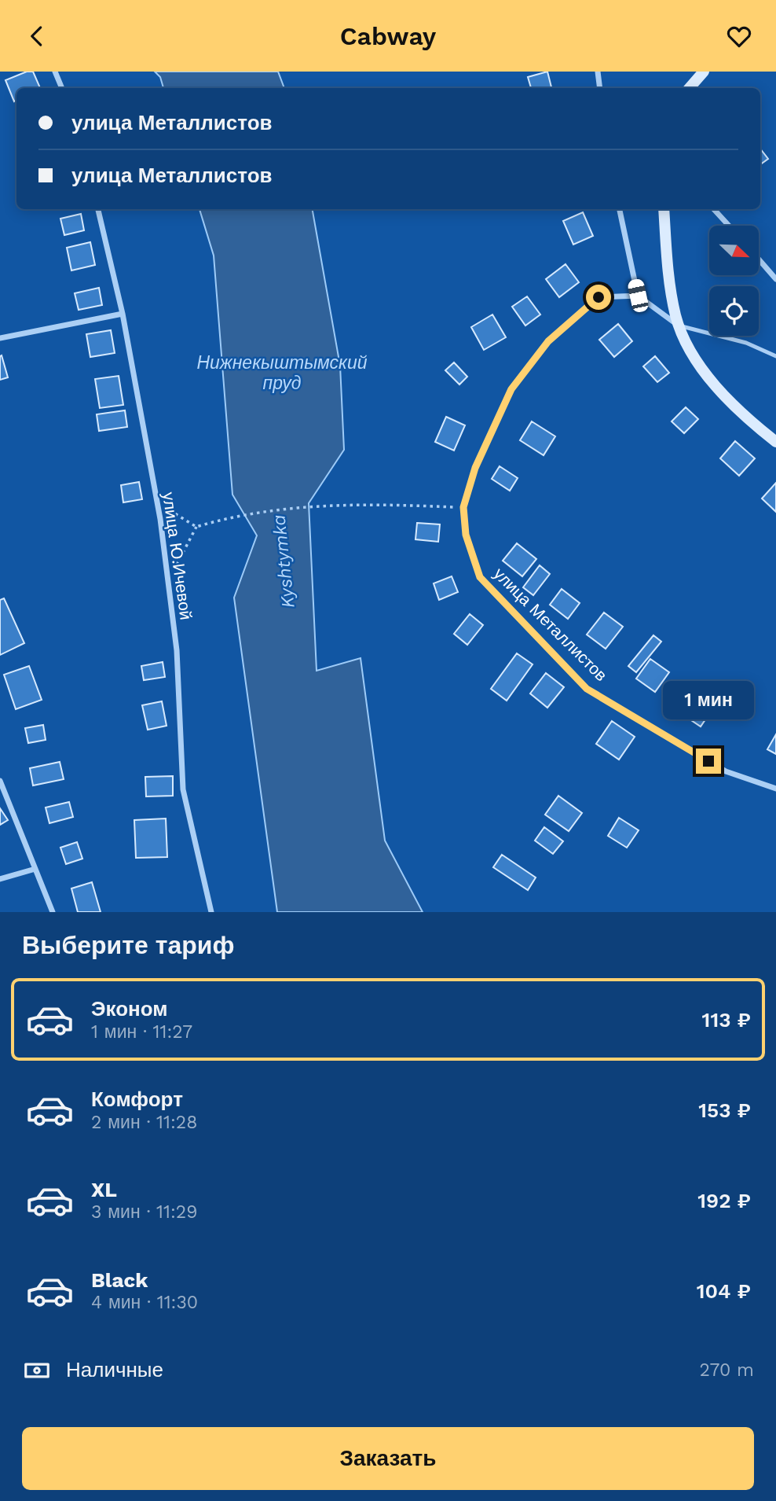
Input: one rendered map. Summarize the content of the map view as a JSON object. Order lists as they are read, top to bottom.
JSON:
{
  "streets": {
    "street": ["улица Ю.Ичевой", "улица Металлистов"]
  },
  "water": ["Нижнекыштымский пруд", "Kyshtymka"],
  "north": "bottom right",
  "page": {
    "header": "Cabway",
    "banner": ["улица Металлистов", "улица Металлистов"],
    "bubble": "1 мин",
    "heading": "Выберите тариф",
    "list": [
      {
        "name": "Эконом",
        "note": "1 мин · 11:27",
        "value": "113 ₽"
      },
      {
        "name": "Комфорт",
        "note": "2 мин · 11:28",
        "value": "153 ₽"
      },
      {
        "name": "XL",
        "note": "3 мин · 11:29",
        "value": "192 ₽"
      },
      {
        "name": "Black",
        "note": "4 мин · 11:30",
        "value": "104 ₽"
      }
    ],
    "pay": ["Наличные", "270 m"],
    "buttons": "Заказать"
  }
}
